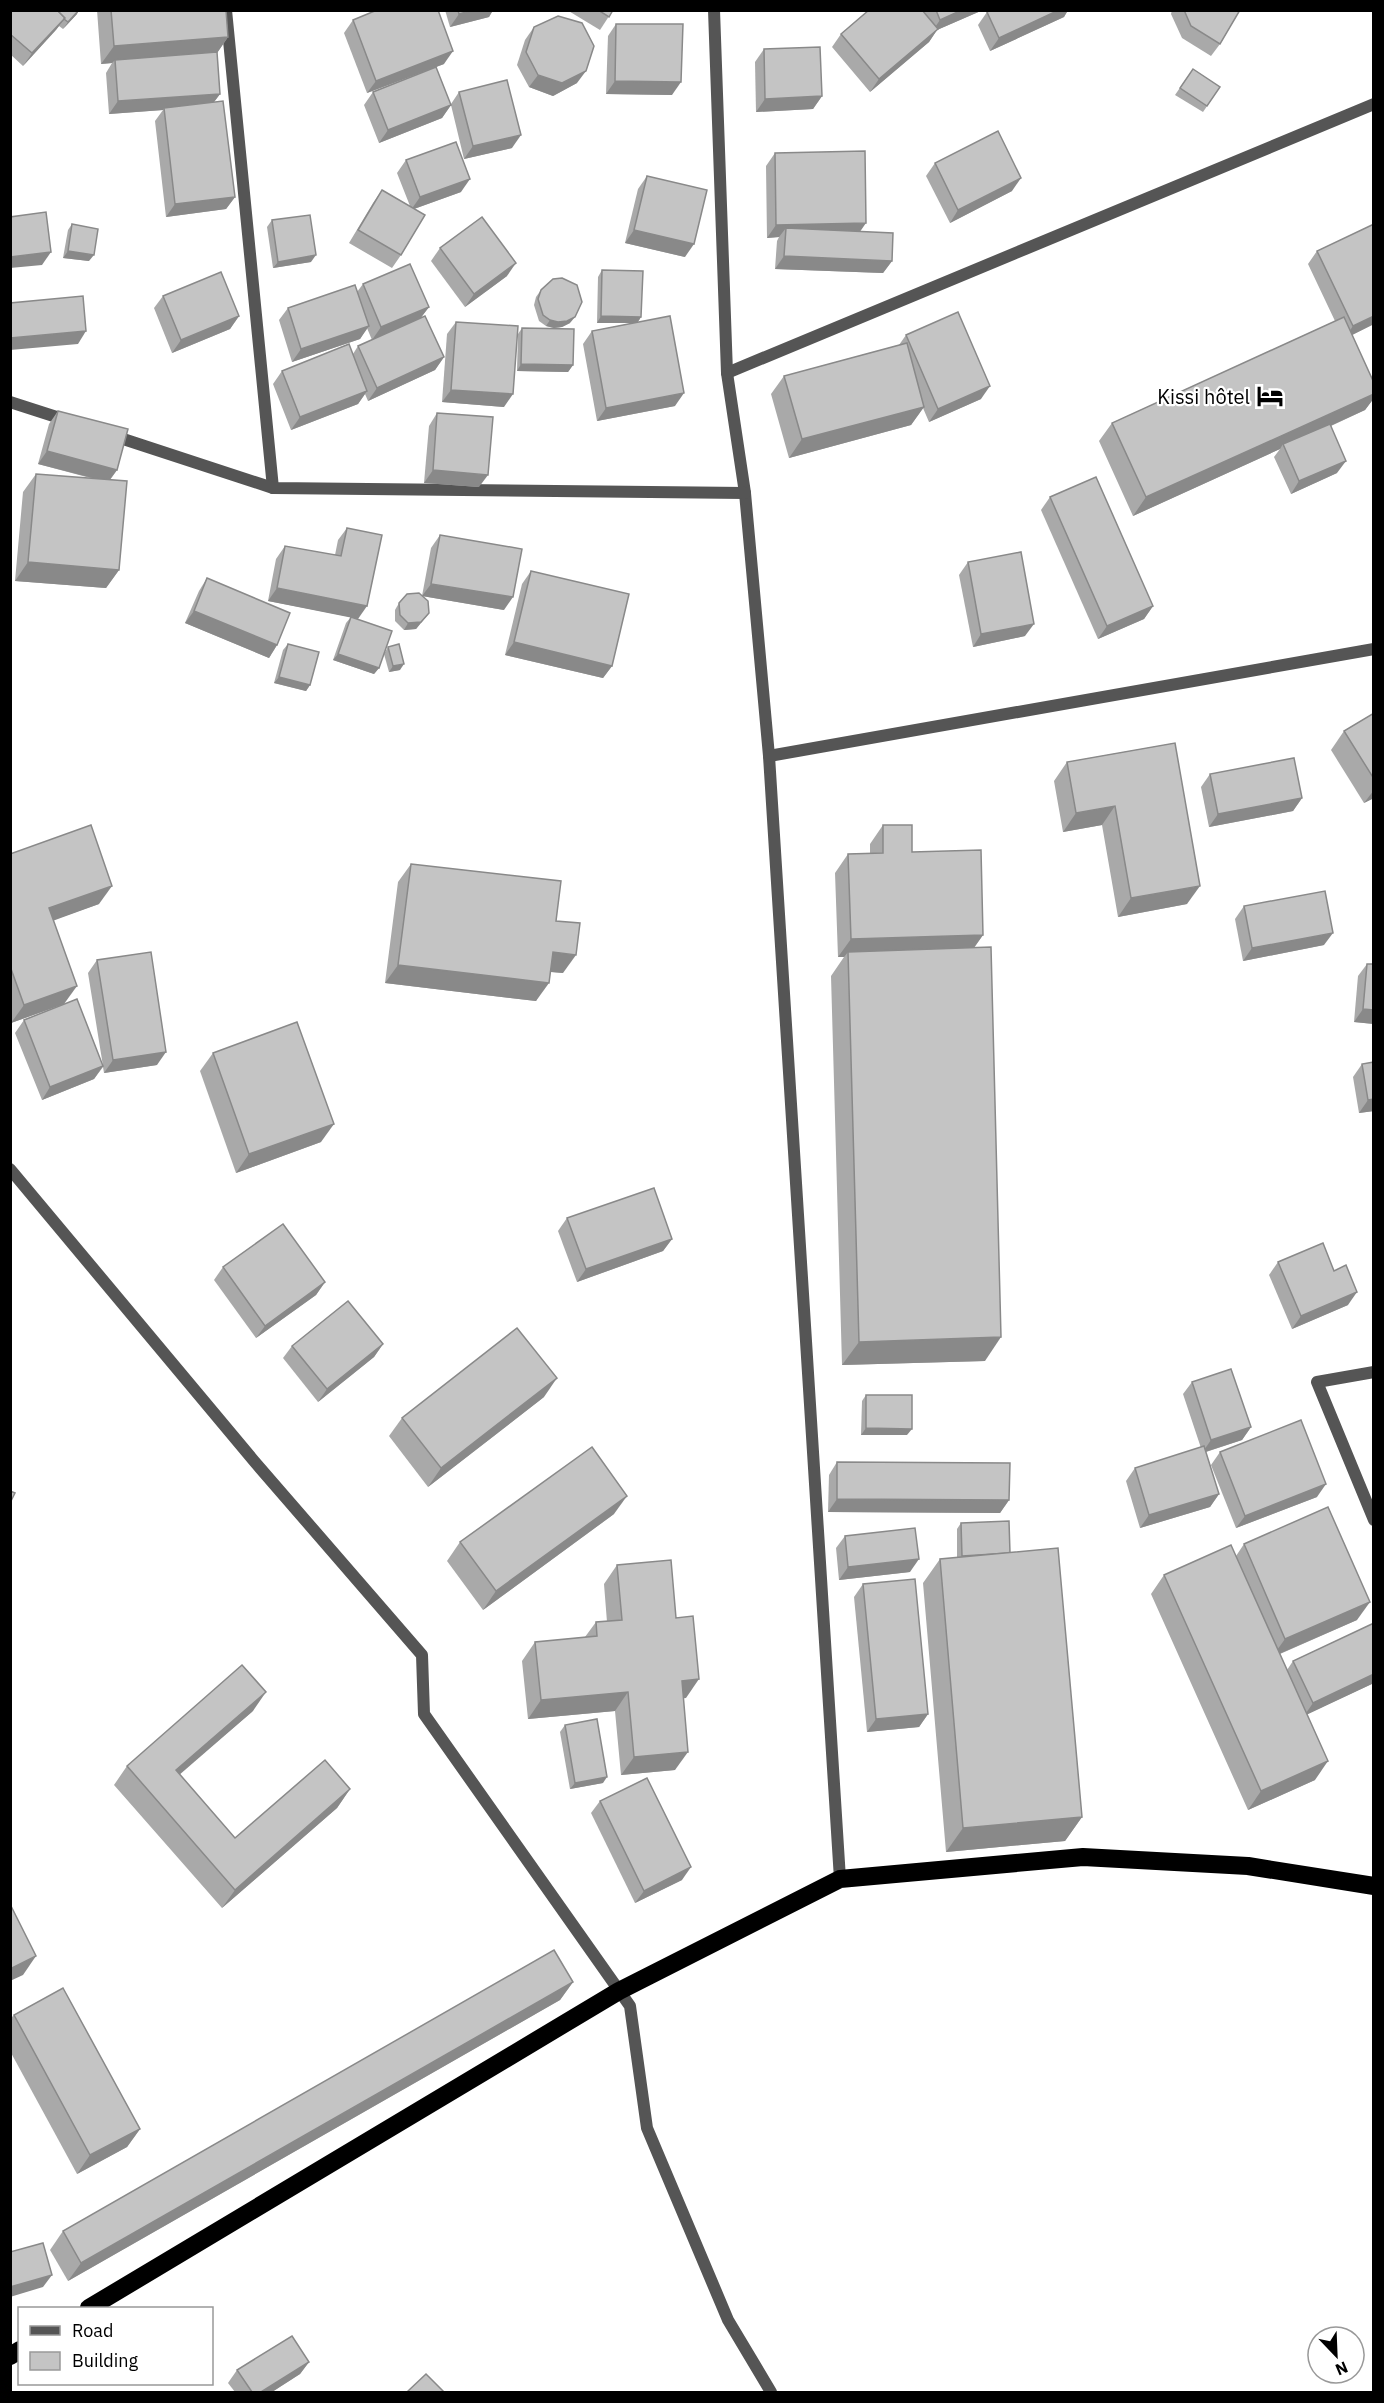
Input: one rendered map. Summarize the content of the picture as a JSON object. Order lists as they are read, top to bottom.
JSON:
{
  "places": {
    "hotel": ["Kissi hôtel"]
  },
  "legend": ["Road", "Building"],
  "north": "bottom right"
}
